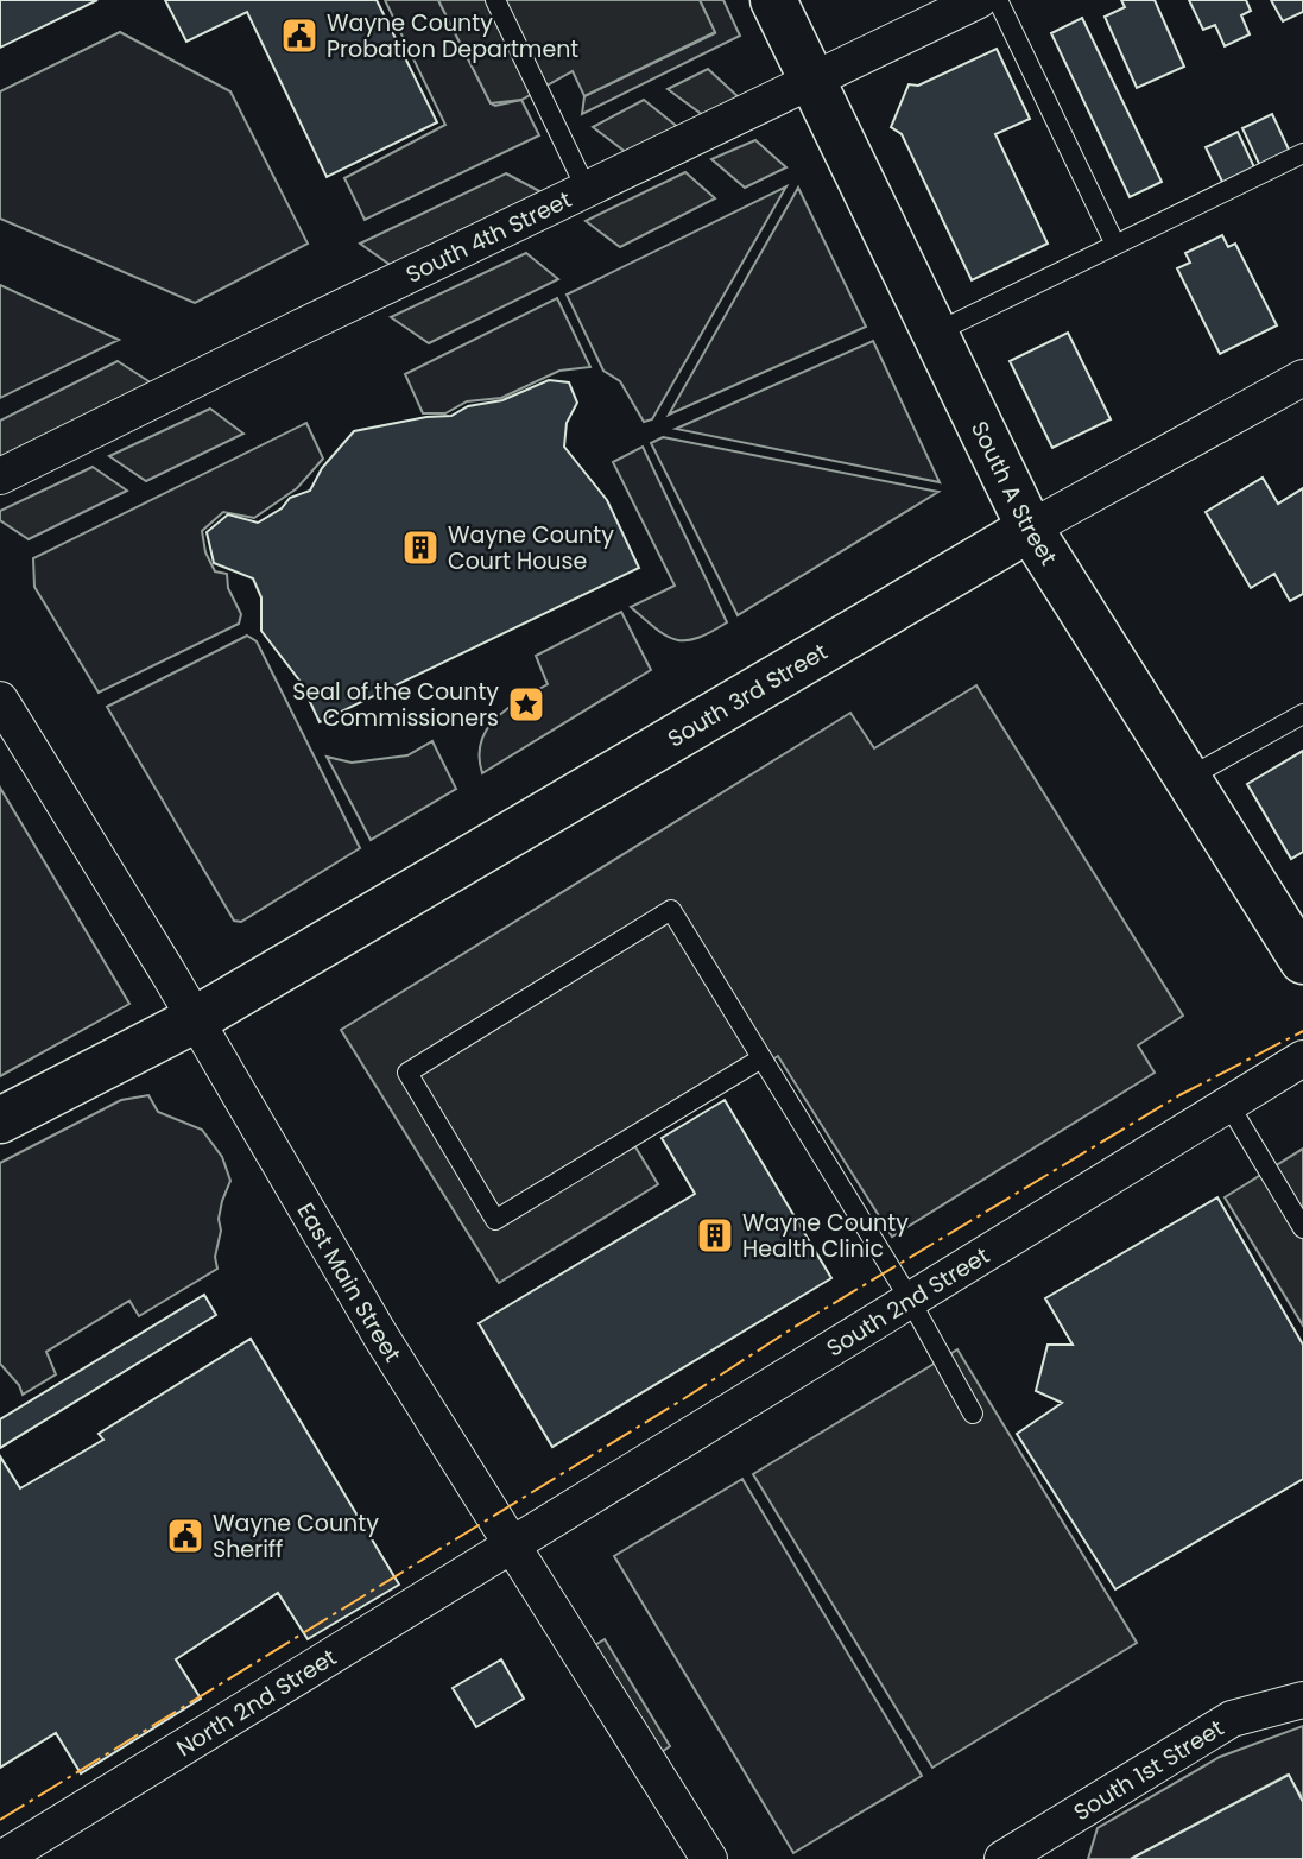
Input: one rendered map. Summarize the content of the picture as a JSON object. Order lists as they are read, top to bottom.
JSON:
{
  "streets": {
    "main road": ["South A Street", "South 3rd Street"],
    "street": [
      "South 4th Street",
      "East Main Street",
      "South 2nd Street",
      "North 2nd Street",
      "South 1st Street"
    ]
  },
  "crossings": [
    ["South 4th Street", "South A Street"],
    ["South A Street", "South 3rd Street"],
    ["South 3rd Street", "East Main Street"],
    ["East Main Street", "South 2nd Street"],
    ["East Main Street", "North 2nd Street"],
    ["South 2nd Street", "North 2nd Street"]
  ],
  "places": {
    "public building": ["Wayne County Probation Department", "Wayne County Sheriff"],
    "building": ["Wayne County Court House", "Wayne County Health Clinic"],
    "place": ["Seal of the County Commissioners"]
  }
}
